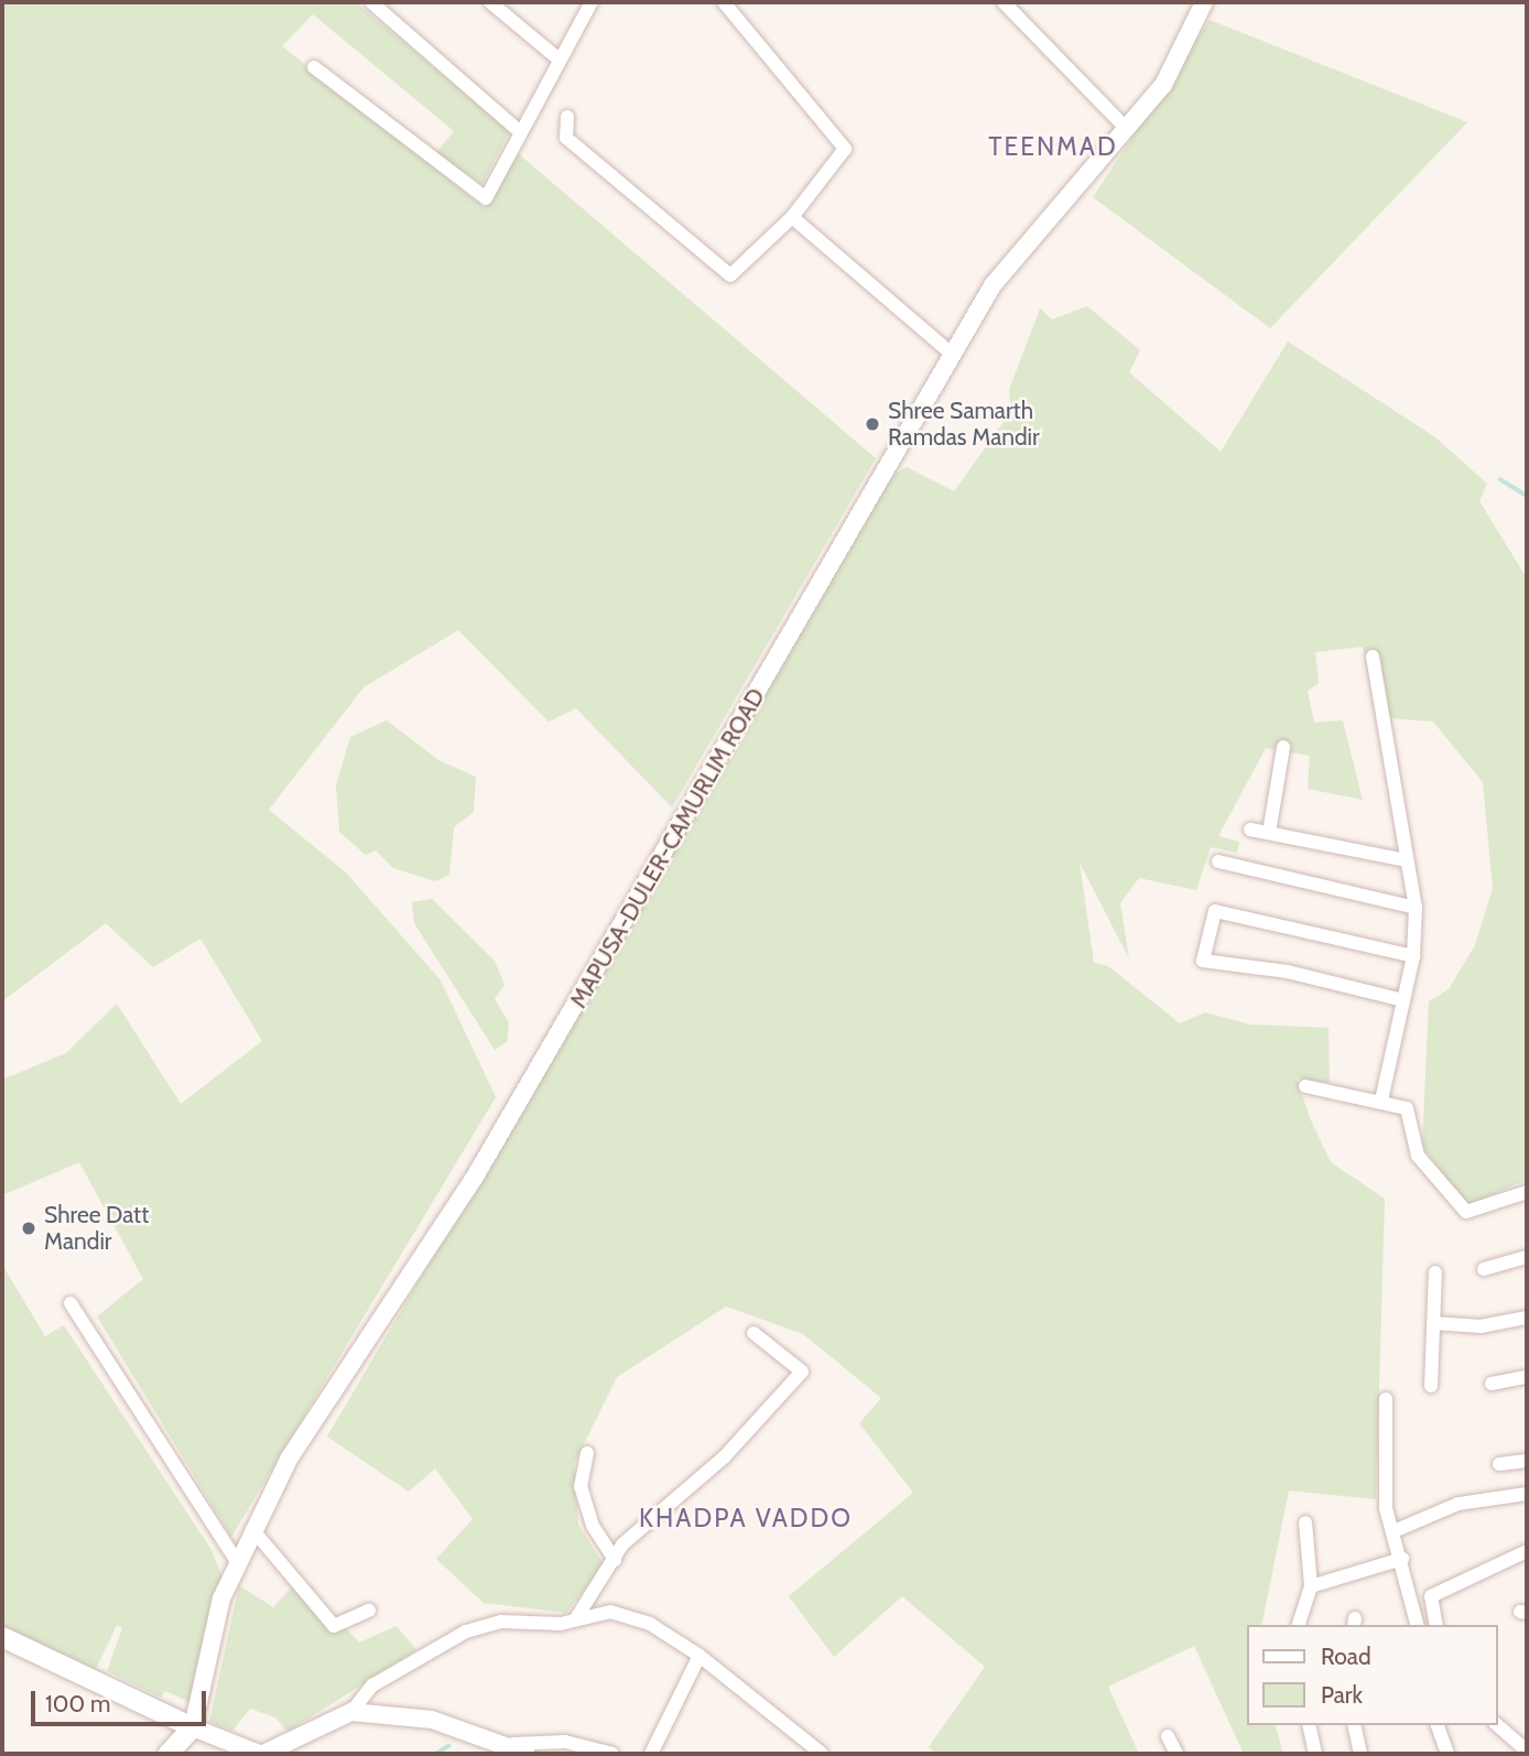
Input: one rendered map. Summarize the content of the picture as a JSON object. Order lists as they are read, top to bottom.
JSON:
{
  "streets": {
    "street": ["MAPUSA-DULER-CAMURLIM ROAD"]
  },
  "districts": ["TEENMAD", "KHADPA VADDO"],
  "places": ["Shree Samarth Ramdas Mandir", "Shree Datt Mandir"],
  "legend": ["Road", "Park"],
  "scale_bar": "100 m"
}
